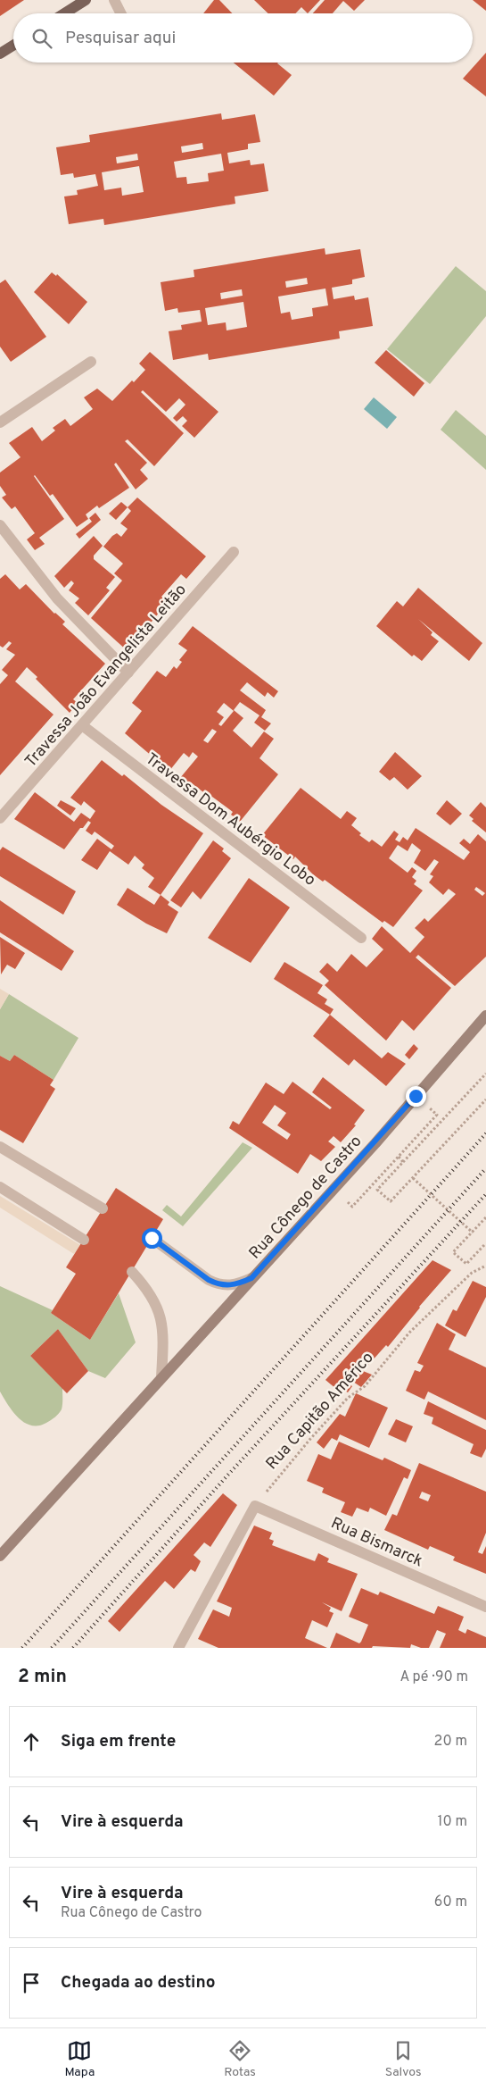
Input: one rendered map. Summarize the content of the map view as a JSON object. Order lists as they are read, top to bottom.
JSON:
{
  "streets": {
    "main road": ["Rua Cônego de Castro"],
    "street": ["Travessa João Evangelista Leitão", "Travessa Dom Aubérgio Lobo", "Rua Bismarck"],
    "path": ["Rua Capitão Américo"]
  },
  "crossings": [
    ["Travessa João Evangelista Leitão", "Travessa Dom Aubérgio Lobo"],
    ["Rua Capitão Américo", "Rua Bismarck"]
  ],
  "page": {
    "search": "Pesquisar aqui",
    "heading": ["2 min", "A pé · 90 m"],
    "list": [
      ["Siga em frente", "20 m"],
      ["Vire à esquerda", "10 m"],
      ["Vire à esquerda", "Rua Cônego de Castro", "60 m"],
      "Chegada ao destino"
    ],
    "nav": ["Mapa", "Rotas", "Salvos"]
  }
}
